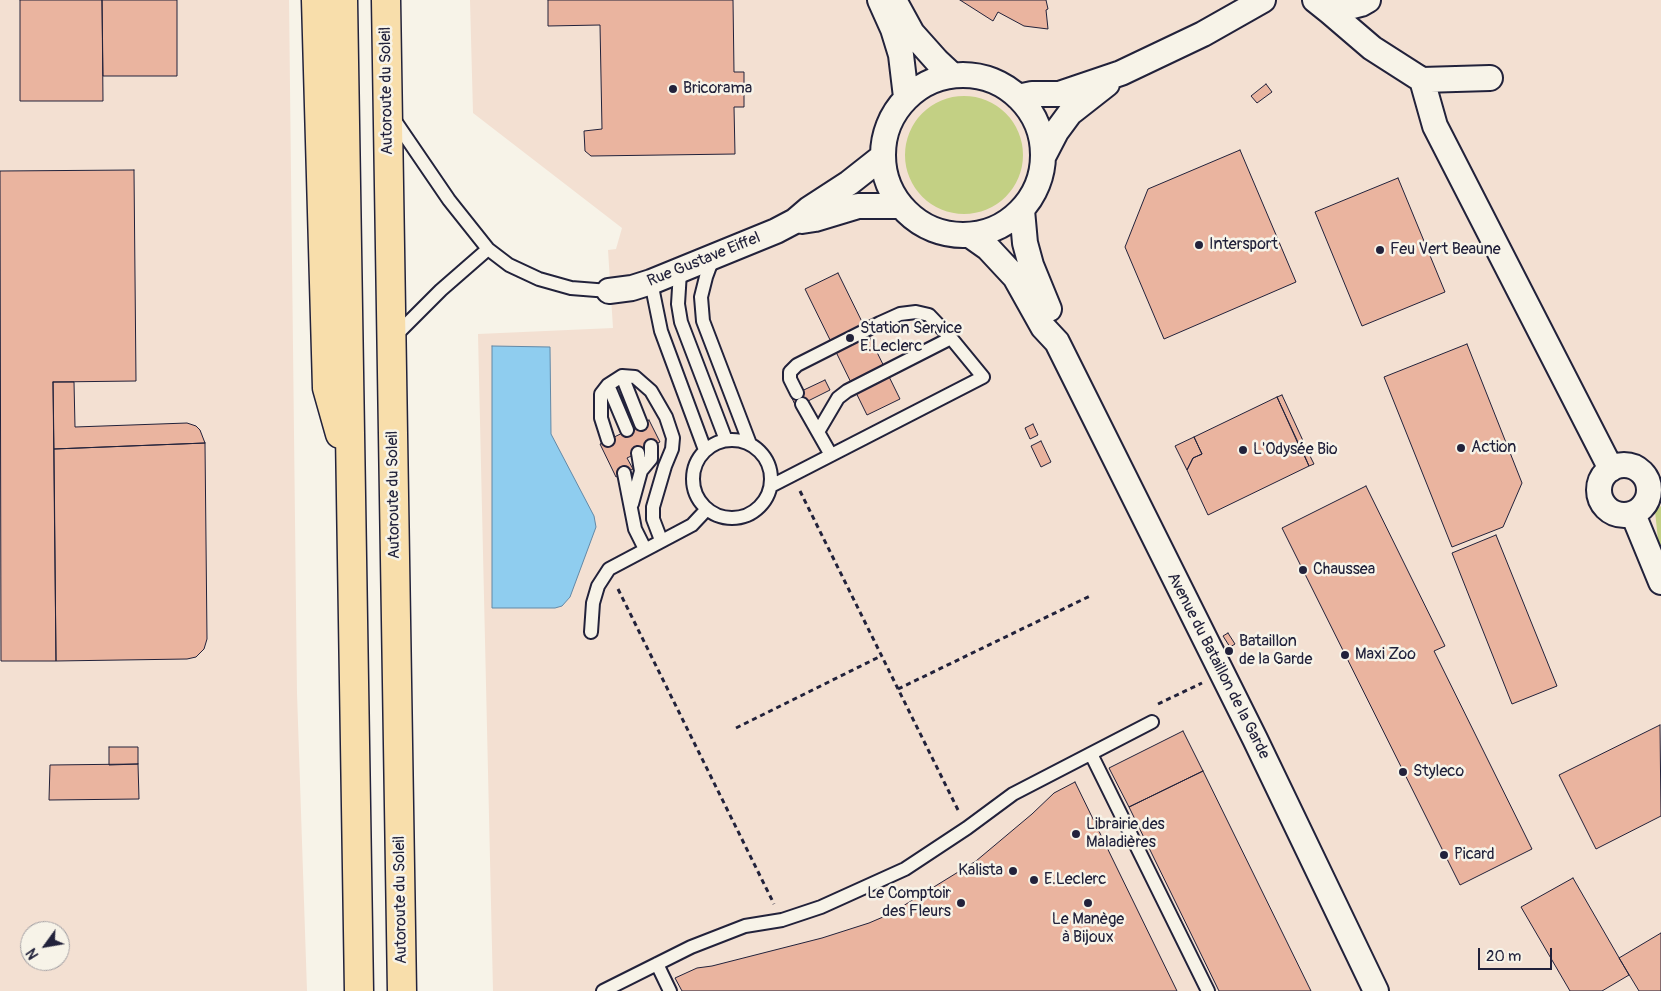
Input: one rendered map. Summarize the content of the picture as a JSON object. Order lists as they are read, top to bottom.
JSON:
{
  "streets": {
    "highway": ["Autoroute du Soleil"],
    "street": ["Rue Gustave Eiffel", "Avenue du Bataillon de la Garde"]
  },
  "crossings": [
    ["Rue Gustave Eiffel", "Avenue du Bataillon de la Garde"]
  ],
  "places": [
    "Bricorama",
    "Intersport",
    "Feu Vert Beaune",
    "Station Service E.Leclerc",
    "Action",
    "L'Odysée Bio",
    "Chaussea",
    "Bataillon de la Garde",
    "Maxi Zoo",
    "Styleco",
    "Librairie des Maladières",
    "Picard",
    "Kalista",
    "E.Leclerc",
    "Le Comptoir des Fleurs",
    "Le Manège à Bijoux"
  ],
  "scale_bar": "20 m",
  "north": "bottom left"
}
